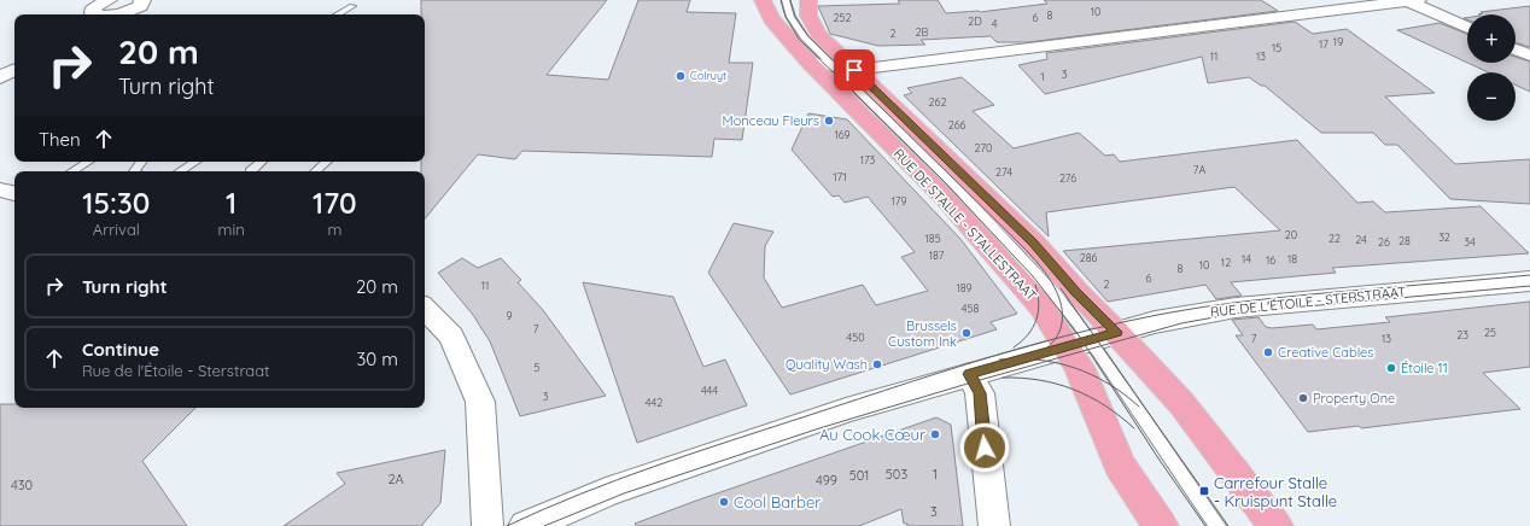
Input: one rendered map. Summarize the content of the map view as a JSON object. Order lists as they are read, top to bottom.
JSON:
{
  "streets": {
    "main road": ["RUE DE STALLE - STALLESTRAAT"],
    "street": ["RUE DE L'ÉTOILE - STERSTRAAT"]
  },
  "crossings": [
    ["RUE DE STALLE - STALLESTRAAT", "RUE DE L'ÉTOILE - STERSTRAAT"]
  ],
  "places": {
    "other": [
      "Colruyt",
      "Monceau Fleurs",
      "Brussels Custom Ink",
      "Creative Cables",
      "Quality Wash",
      "Étoile 11",
      "Property One",
      "Au Cook Cœur",
      "Cool Barber"
    ],
    "transit": ["Carrefour Stalle - Kruispunt Stalle"]
  },
  "house_numbers": [
    "10",
    "8",
    "252",
    "6",
    "2D",
    "4",
    "2B",
    "2",
    "19",
    "17",
    "15",
    "11",
    "13",
    "3",
    "1",
    "262",
    "266",
    "169",
    "270",
    "173",
    "7A",
    "274",
    "171",
    "276",
    "179",
    "20",
    "32",
    "185",
    "22",
    "24",
    "28",
    "26",
    "34",
    "187",
    "286",
    "14",
    "18",
    "16",
    "12",
    "10",
    "8",
    "6",
    "2",
    "11",
    "189",
    "458",
    "9",
    "7",
    "25",
    "23",
    "450",
    "7",
    "13",
    "5",
    "444",
    "3",
    "442",
    "503",
    "1",
    "501",
    "2A",
    "499",
    "430",
    "3"
  ],
  "page": {
    "map_buttons": ["+", "−"],
    "turn": ["20 m", "Turn right"],
    "then": "Then",
    "eta": [
      "15:30",
      "Arrival",
      "1",
      "min",
      "170",
      "m"
    ],
    "list": [
      {
        "name": "Turn right",
        "value": "20 m"
      },
      {
        "name": "Continue",
        "note": "Rue de l'Étoile - Sterstraat",
        "value": "30 m"
      }
    ]
  }
}
